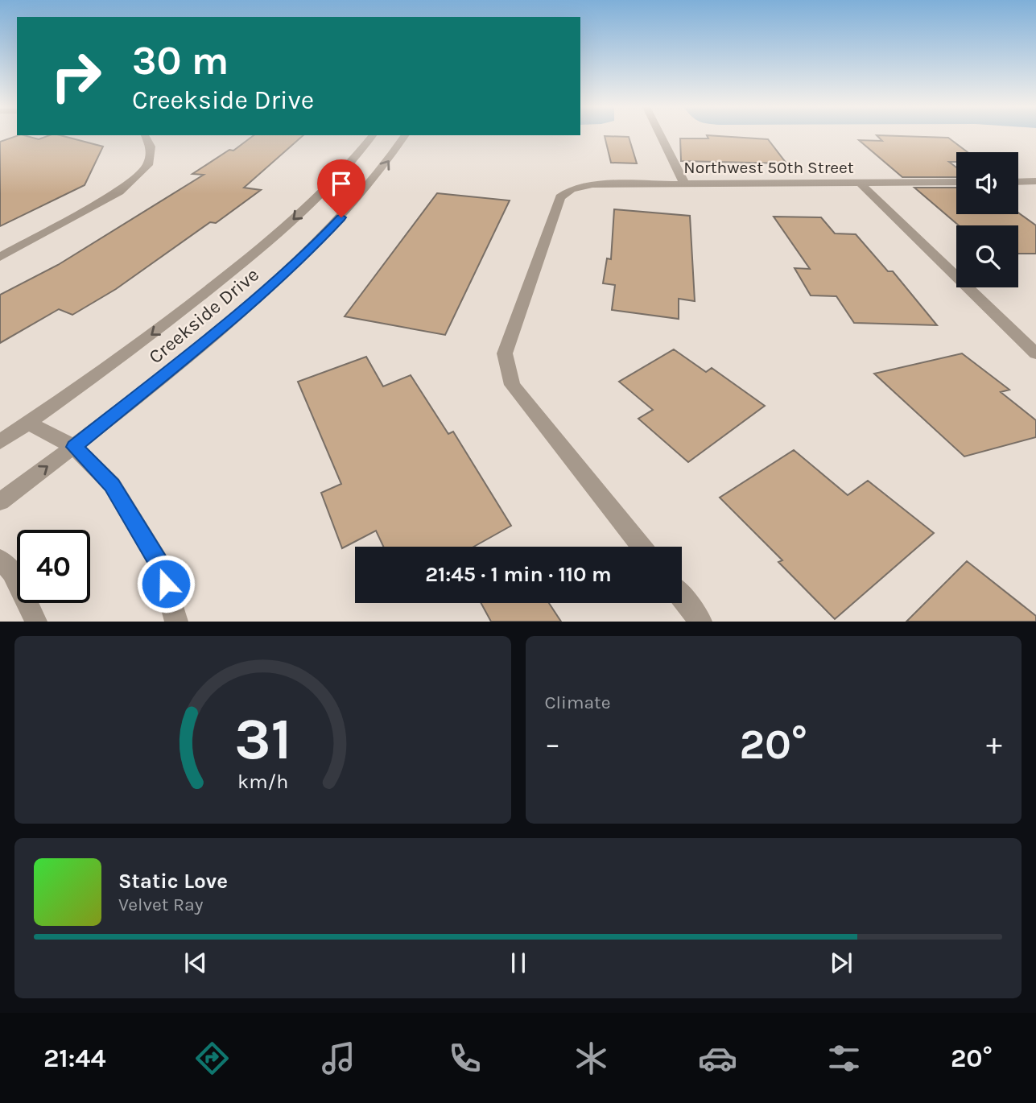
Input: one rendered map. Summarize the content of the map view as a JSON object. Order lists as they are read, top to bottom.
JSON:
{
  "streets": {
    "street": ["Northwest 50th Street", "Creekside Drive"]
  },
  "page": {
    "turn": ["30 m", "Creekside Drive"],
    "limit": "40",
    "trip": "21:45 · 1 min · 110 m",
    "tile": "Climate",
    "heat": ["−", "20°", "+"],
    "song": ["Static Love", "Velvet Ray"],
    "tabs": ["21:44", "20°"],
    "gauge": ["31", "km/h"]
  }
}
